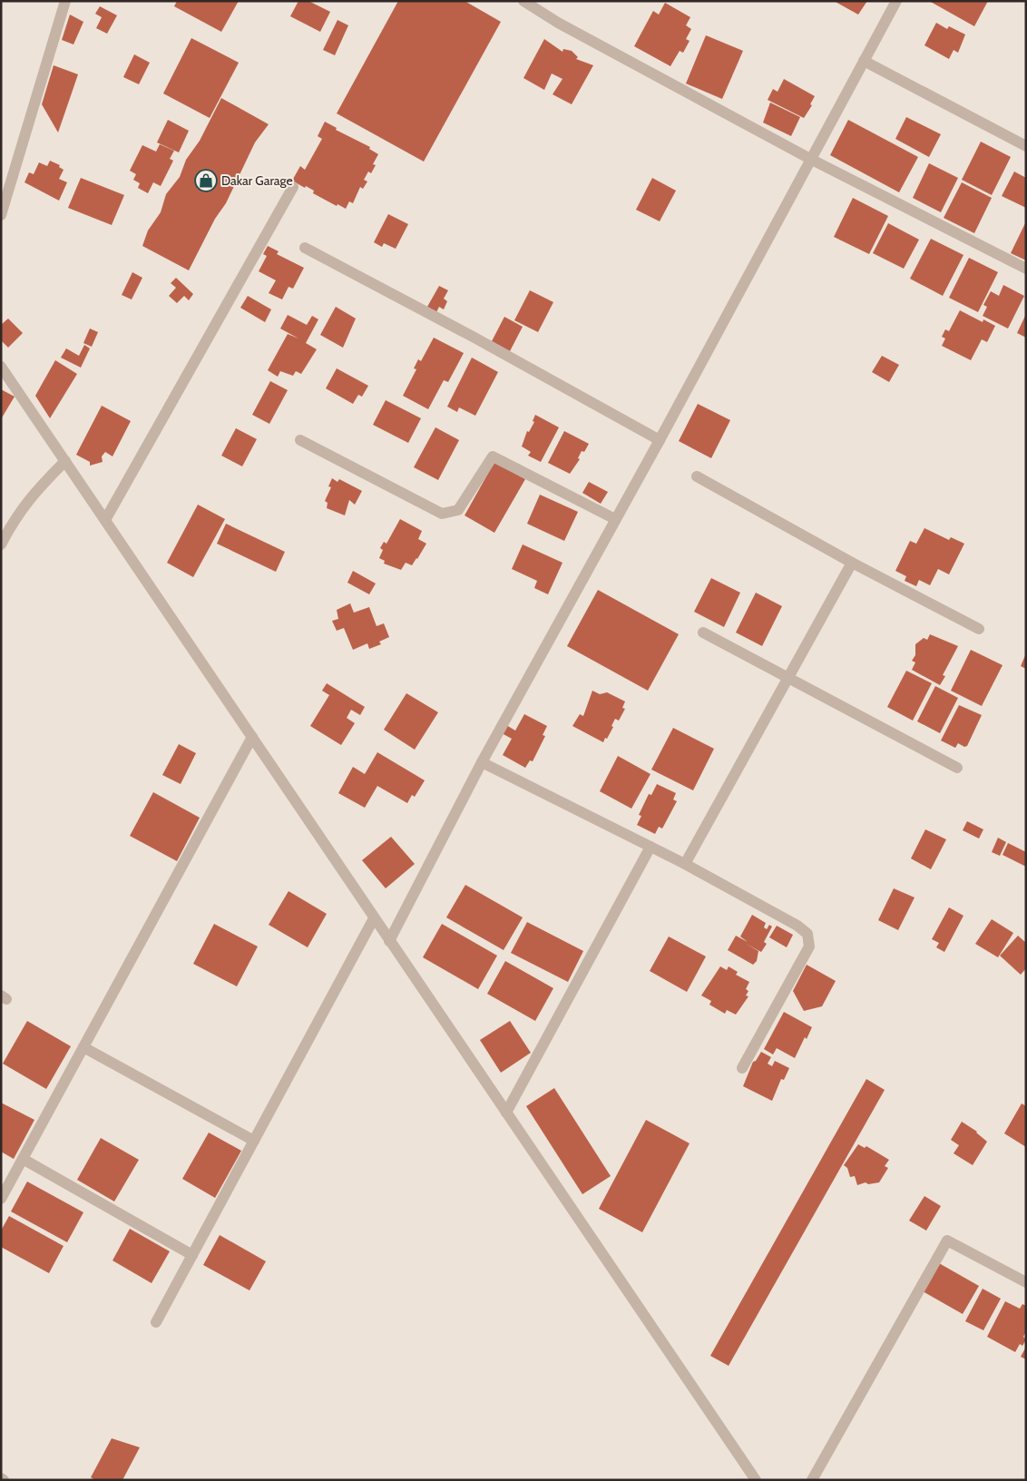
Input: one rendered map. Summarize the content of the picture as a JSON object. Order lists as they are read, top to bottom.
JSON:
{
  "places": {
    "shop": ["Dakar Garage"]
  }
}
